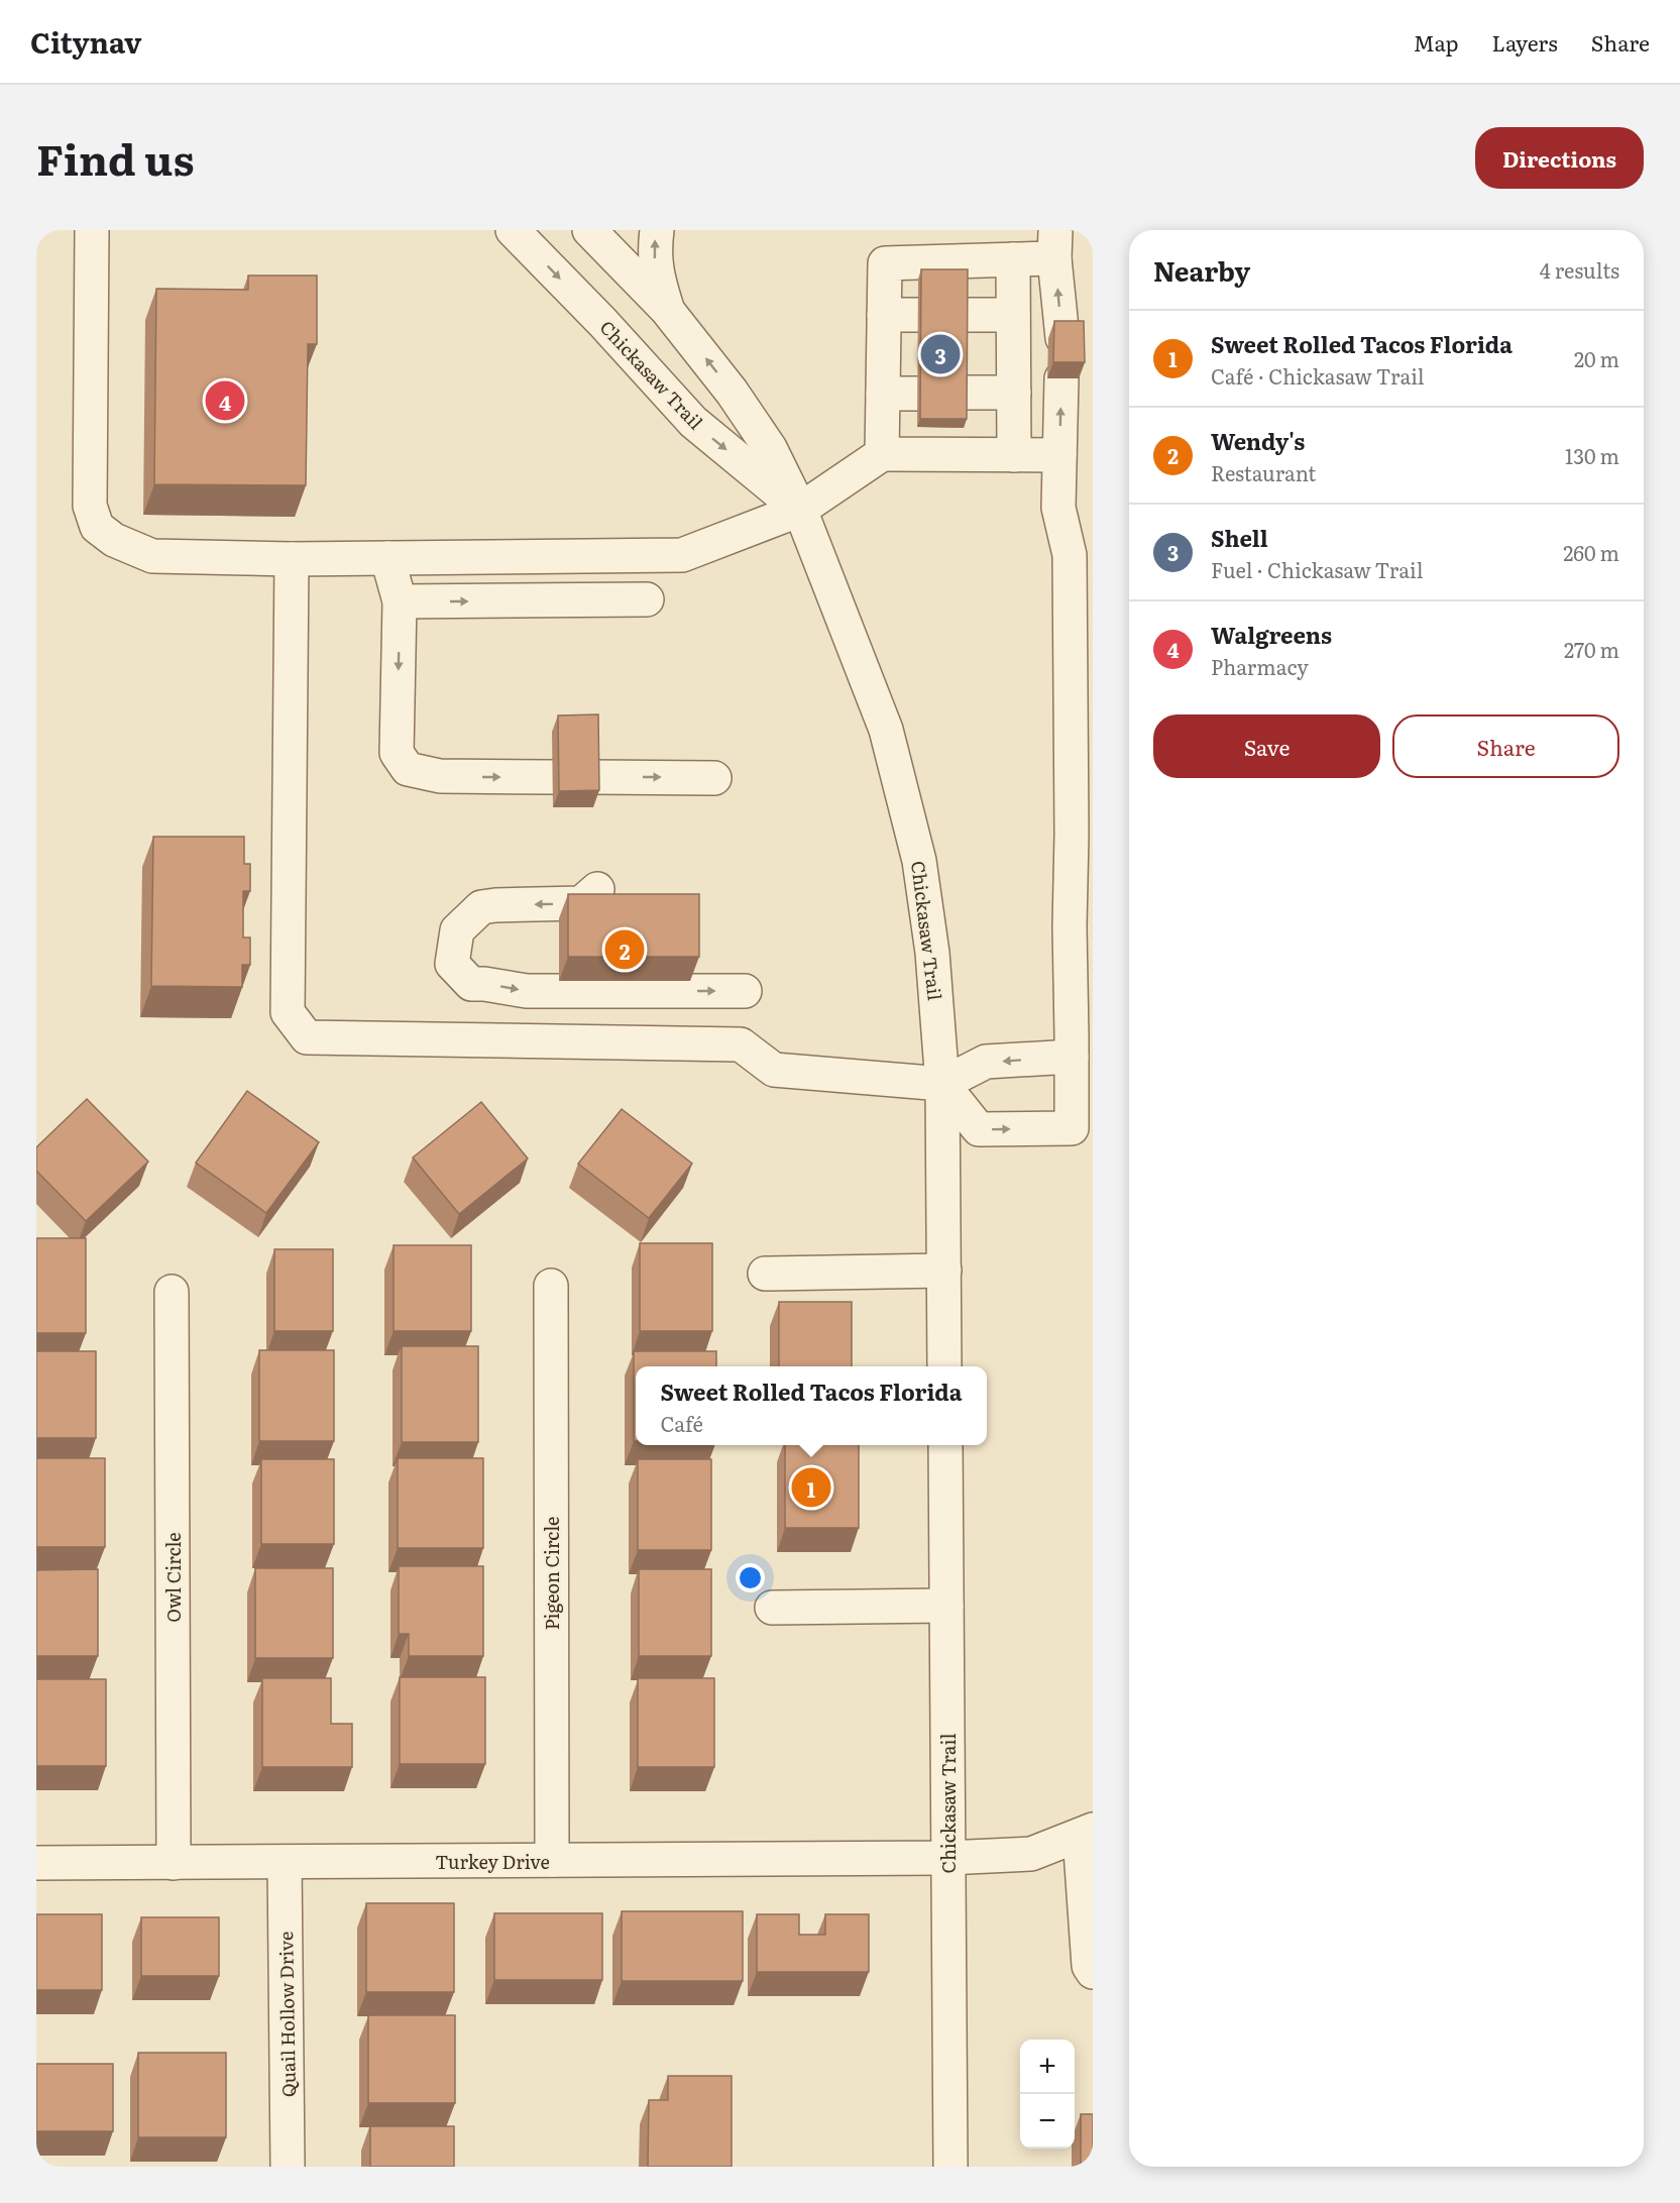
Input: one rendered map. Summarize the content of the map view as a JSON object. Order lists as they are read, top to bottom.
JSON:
{
  "streets": {
    "street": [
      "Chickasaw Trail",
      "Pigeon Circle",
      "Owl Circle",
      "Turkey Drive",
      "Quail Hollow Drive"
    ]
  },
  "crossings": [
    ["Chickasaw Trail", "Turkey Drive"],
    ["Pigeon Circle", "Turkey Drive"],
    ["Owl Circle", "Turkey Drive"],
    ["Turkey Drive", "Quail Hollow Drive"]
  ],
  "page": {
    "header": "Citynav",
    "nav": ["Map", "Layers", "Share"],
    "title": "Find us",
    "buttons": [
      "Directions",
      ["Save", "Share"]
    ],
    "heading": ["Nearby", "4 results"],
    "list": [
      {
        "mark": "1",
        "name": "Sweet Rolled Tacos Florida",
        "note": "Café · Chickasaw Trail",
        "value": "20 m"
      },
      {
        "mark": "2",
        "name": "Wendy's",
        "note": "Restaurant",
        "value": "130 m"
      },
      {
        "mark": "3",
        "name": "Shell",
        "note": "Fuel · Chickasaw Trail",
        "value": "260 m"
      },
      {
        "mark": "4",
        "name": "Walgreens",
        "note": "Pharmacy",
        "value": "270 m"
      }
    ],
    "pins": [
      "3",
      "4",
      "2",
      "1"
    ],
    "popup": ["Sweet Rolled Tacos Florida", "Café"],
    "map_buttons": ["+", "−"]
  }
}
